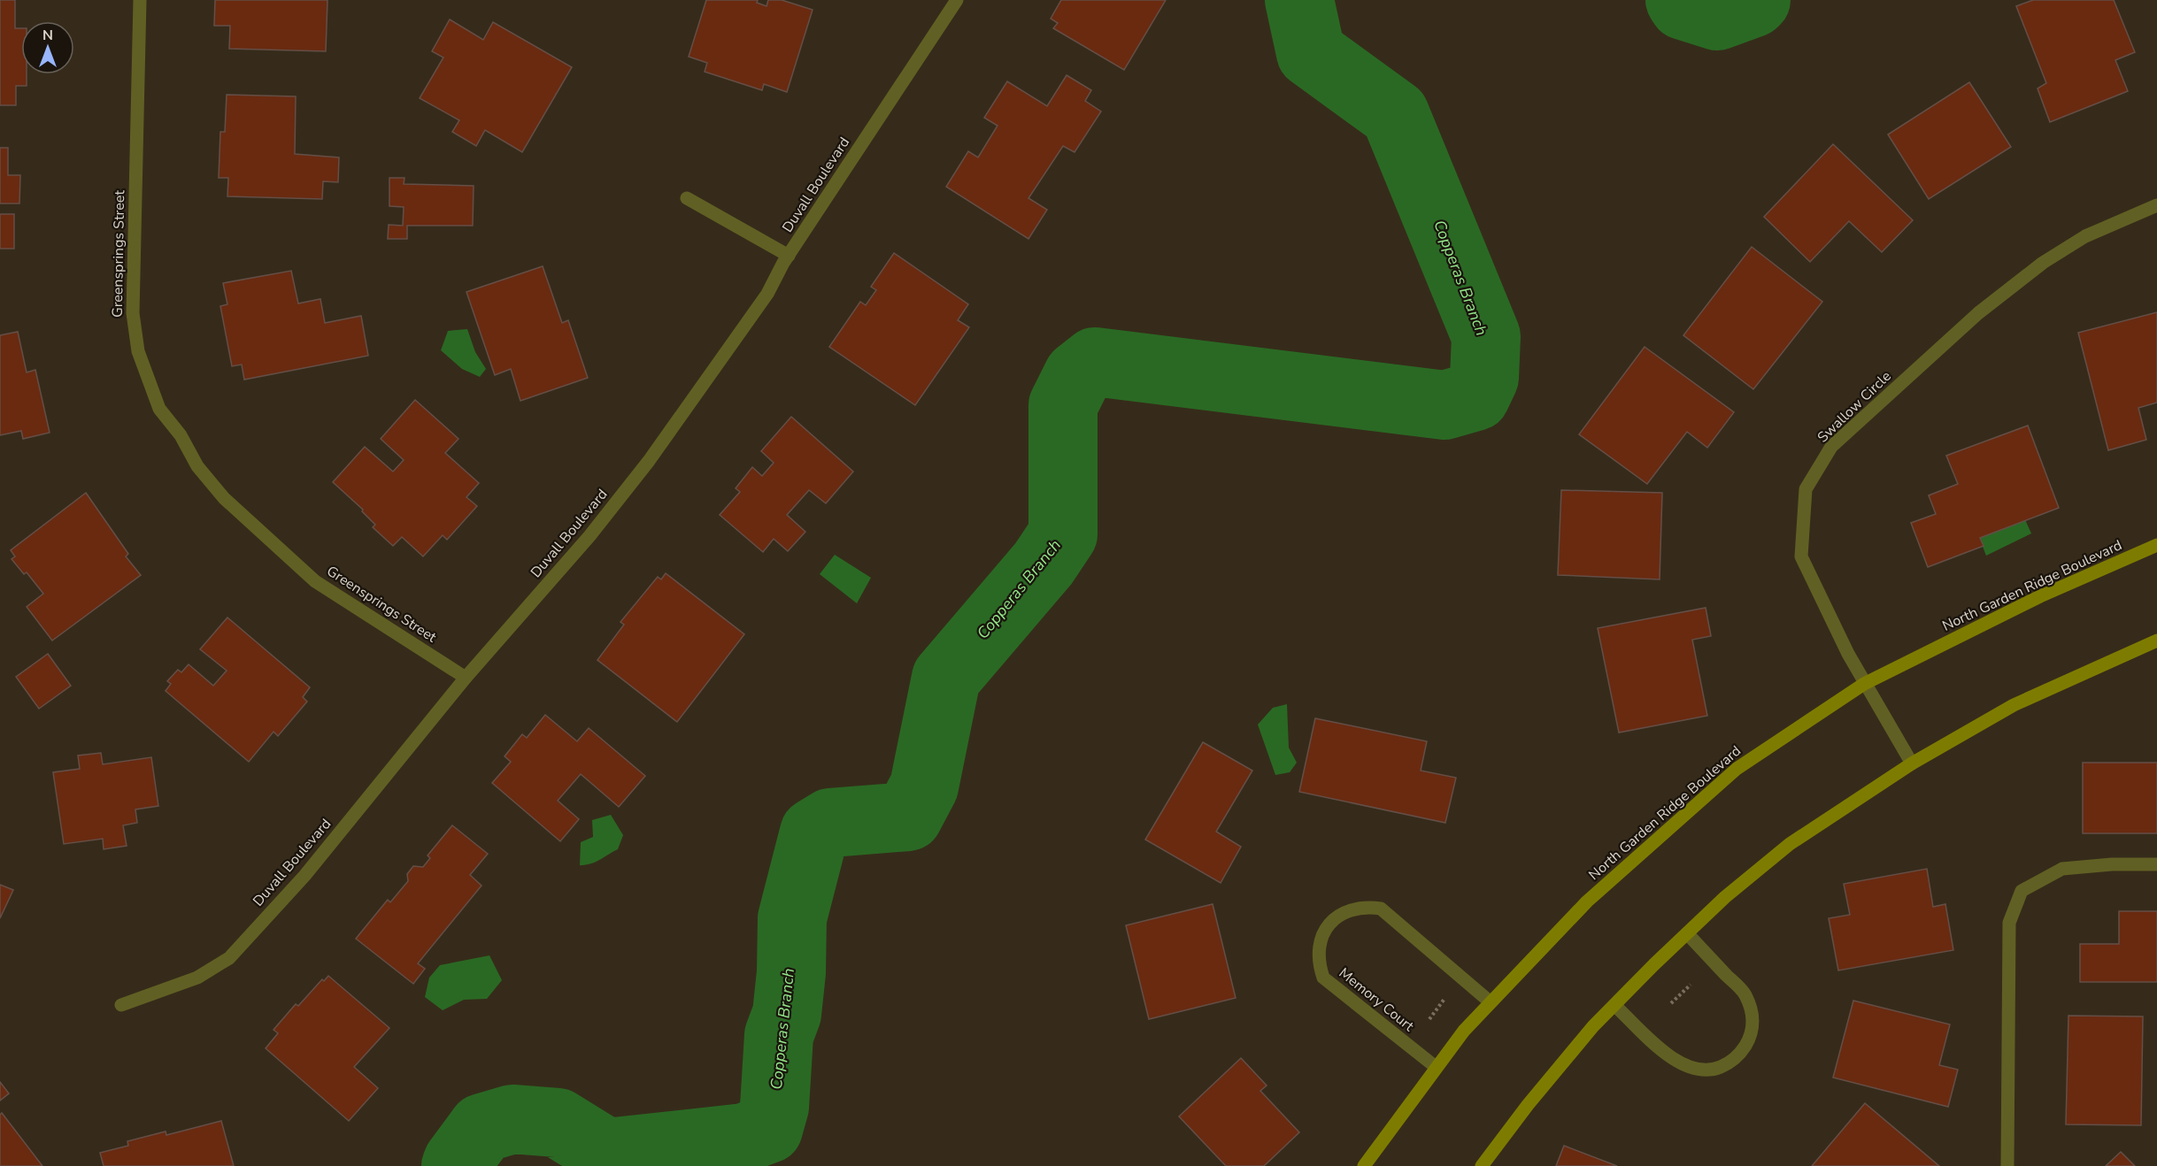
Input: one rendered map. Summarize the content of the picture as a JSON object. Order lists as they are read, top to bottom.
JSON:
{
  "streets": {
    "main road": ["North Garden Ridge Boulevard"],
    "street": [
      "Duvall Boulevard",
      "Greensprings Street",
      "Swallow Circle",
      "Memory Court"
    ]
  },
  "crossings": [
    ["Duvall Boulevard", "Greensprings Street"],
    ["Swallow Circle", "North Garden Ridge Boulevard"],
    ["North Garden Ridge Boulevard", "Memory Court"]
  ],
  "water": ["Copperas Branch"],
  "north": "top"
}
